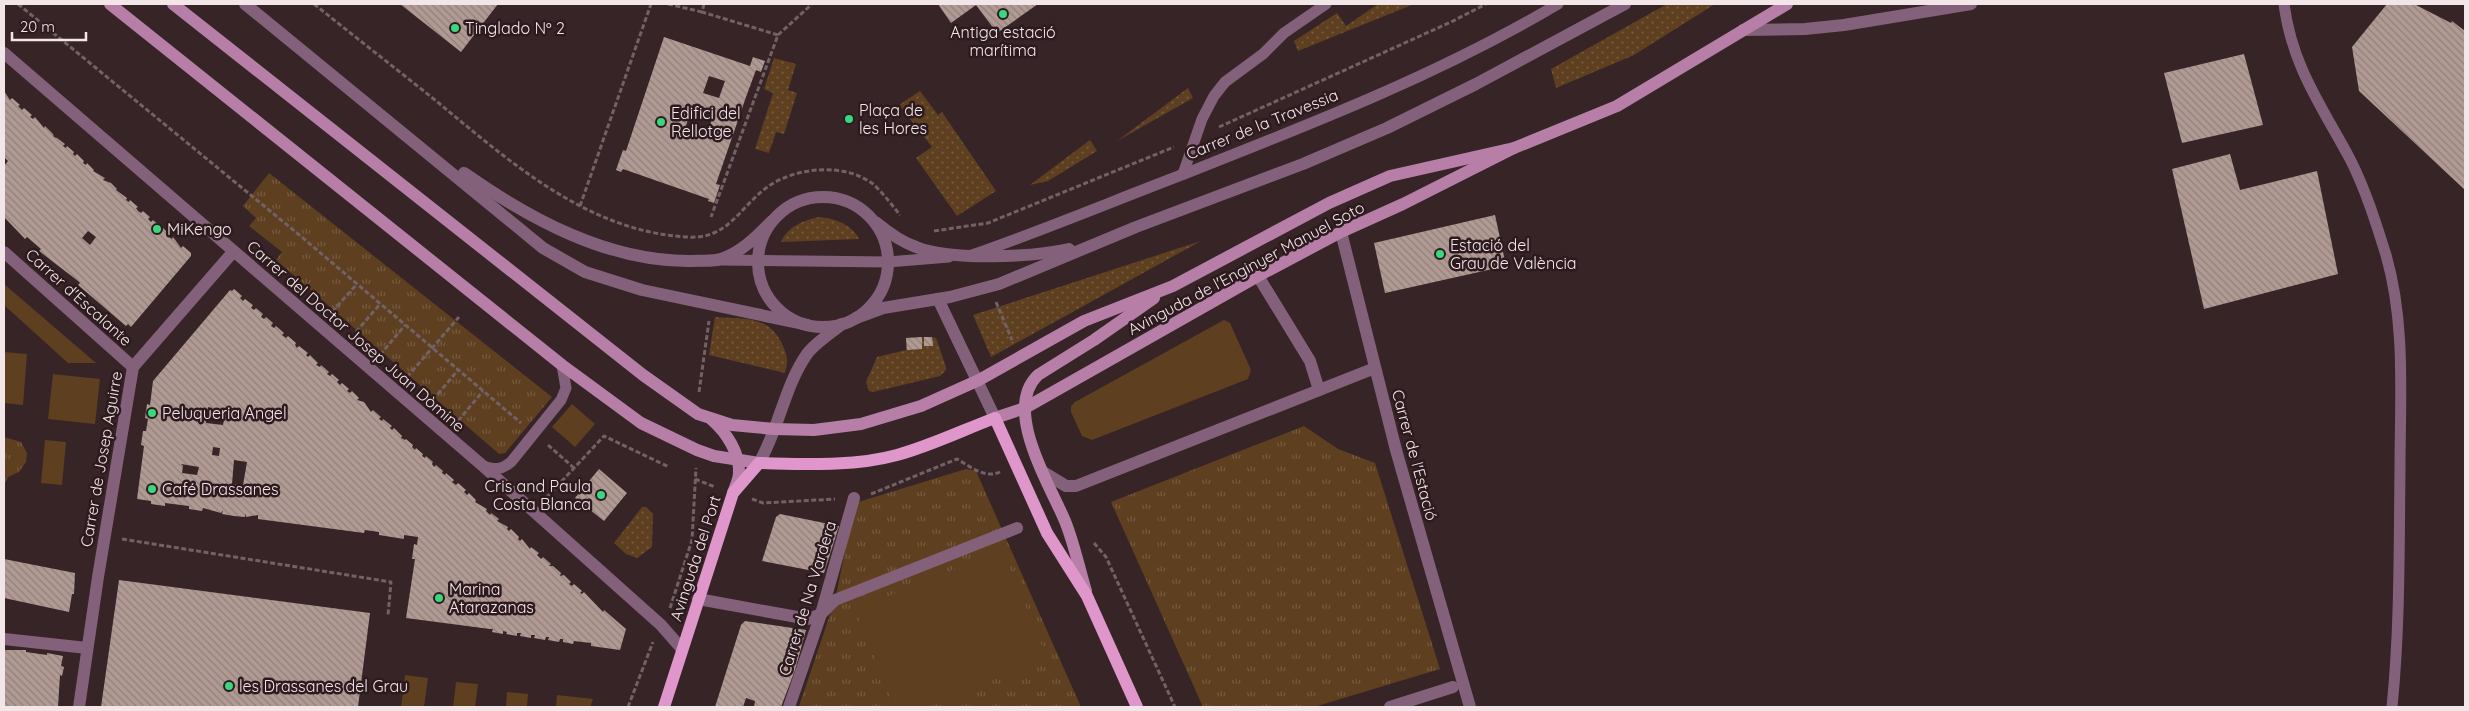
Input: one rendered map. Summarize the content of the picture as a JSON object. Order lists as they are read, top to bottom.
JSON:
{
  "streets": {
    "main road": ["Avinguda de l'Enginyer Manuel Soto", "Avinguda del Port"],
    "street": [
      "Carrer d'Escalante",
      "Carrer del Doctor Josep Juan Dòmine",
      "Carrer de l'Estació",
      "Carrer de Josep Aguirre",
      "Carrer de Na Vardera"
    ],
    "lane": ["Carrer de la Travessia"]
  },
  "crossings": [
    ["Avinguda de l'Enginyer Manuel Soto", "Carrer de l'Estació"],
    ["Avinguda de l'Enginyer Manuel Soto", "Avinguda del Port"],
    ["Carrer d'Escalante", "Carrer de Josep Aguirre"],
    ["Carrer del Doctor Josep Juan Dòmine", "Carrer de Josep Aguirre"],
    ["Carrer del Doctor Josep Juan Dòmine", "Avinguda del Port"]
  ],
  "places": [
    "Antiga estació marítima",
    "Tinglado Nº 2",
    "Plaça de les Hores",
    "Edifici del Rellotge",
    "MiKengo",
    "Estació del Grau de València",
    "Peluqueria Angel",
    "Café Drassanes",
    "Cris and Paula Costa Blanca",
    "Marina Atarazanas",
    "les Drassanes del Grau"
  ],
  "scale_bar": "20 m"
}
